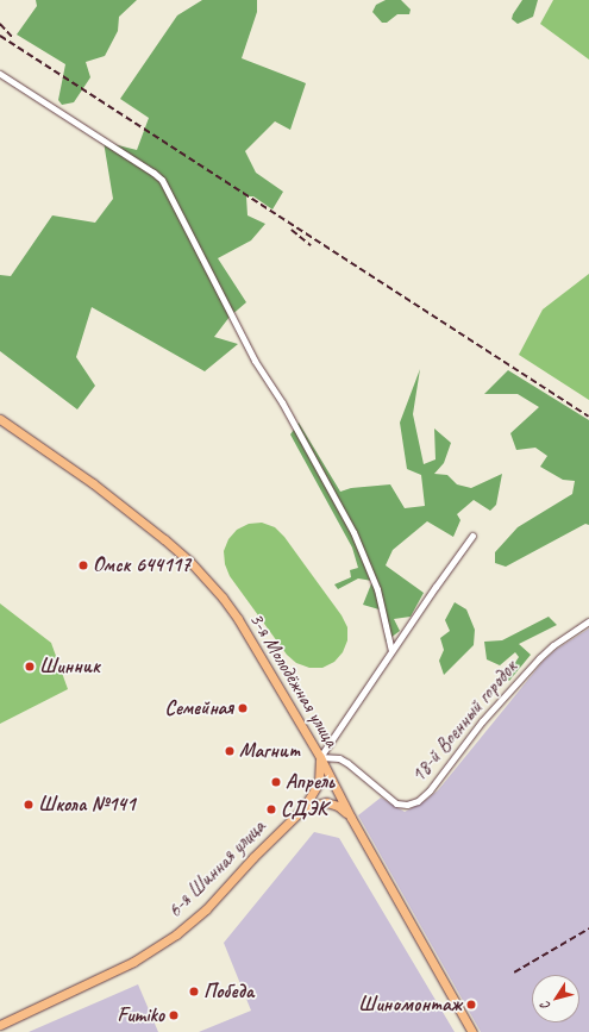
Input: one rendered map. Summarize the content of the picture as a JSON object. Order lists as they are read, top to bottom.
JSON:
{
  "streets": {
    "main road": ["3-я Молодёжная улица", "6-я Шинная улица"],
    "street": ["18-й Военный городок"]
  },
  "crossings": [
    ["3-я Молодёжная улица", "18-й Военный городок"],
    ["3-я Молодёжная улица", "6-я Шинная улица"],
    ["18-й Военный городок", "6-я Шинная улица"]
  ],
  "places": [
    "Омск 644117",
    "Шинник",
    "Семейная",
    "Магнит",
    "Апрель",
    "Школа №141",
    "СДЭК",
    "Победа",
    "Шиномонтаж",
    "Fumiko"
  ],
  "north": "bottom left"
}
